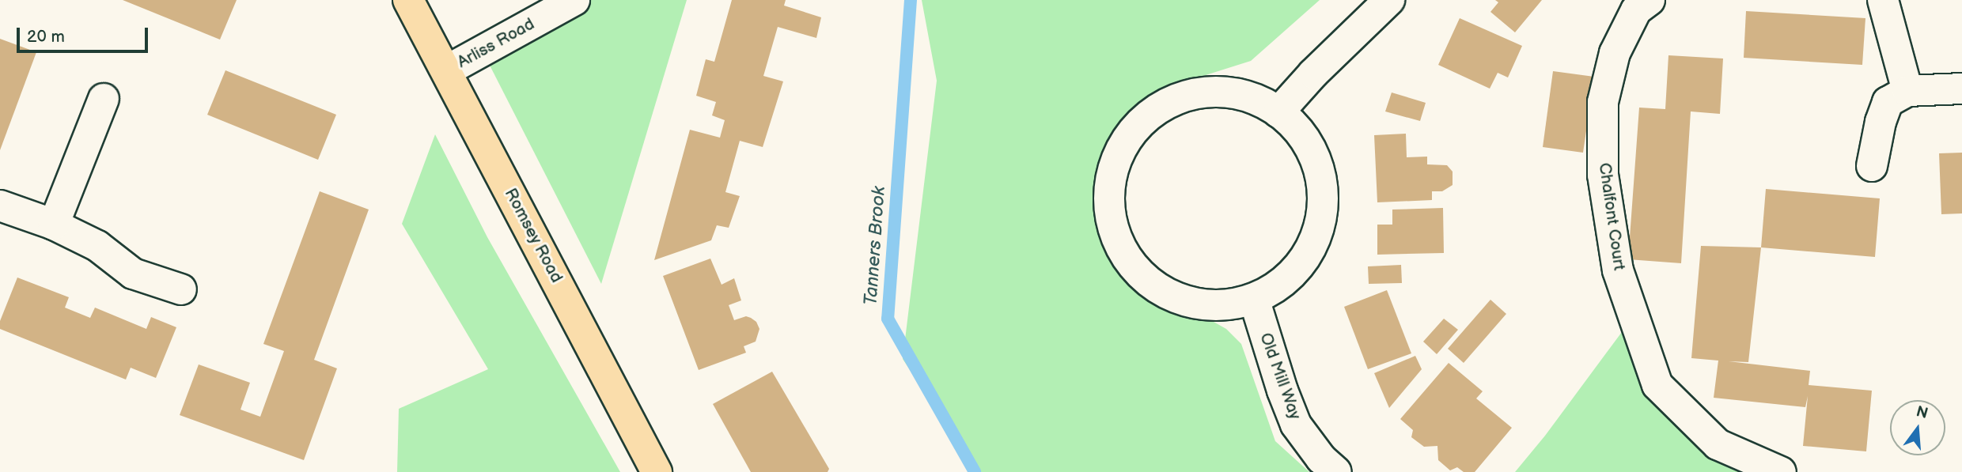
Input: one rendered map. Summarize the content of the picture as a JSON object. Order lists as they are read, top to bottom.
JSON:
{
  "streets": {
    "main road": ["Romsey Road"],
    "street": ["Arliss Road", "Chalfont Court", "Old Mill Way"]
  },
  "crossings": [
    ["Arliss Road", "Romsey Road"]
  ],
  "water": ["Tanners Brook"],
  "scale_bar": "20 m",
  "north": "top"
}
